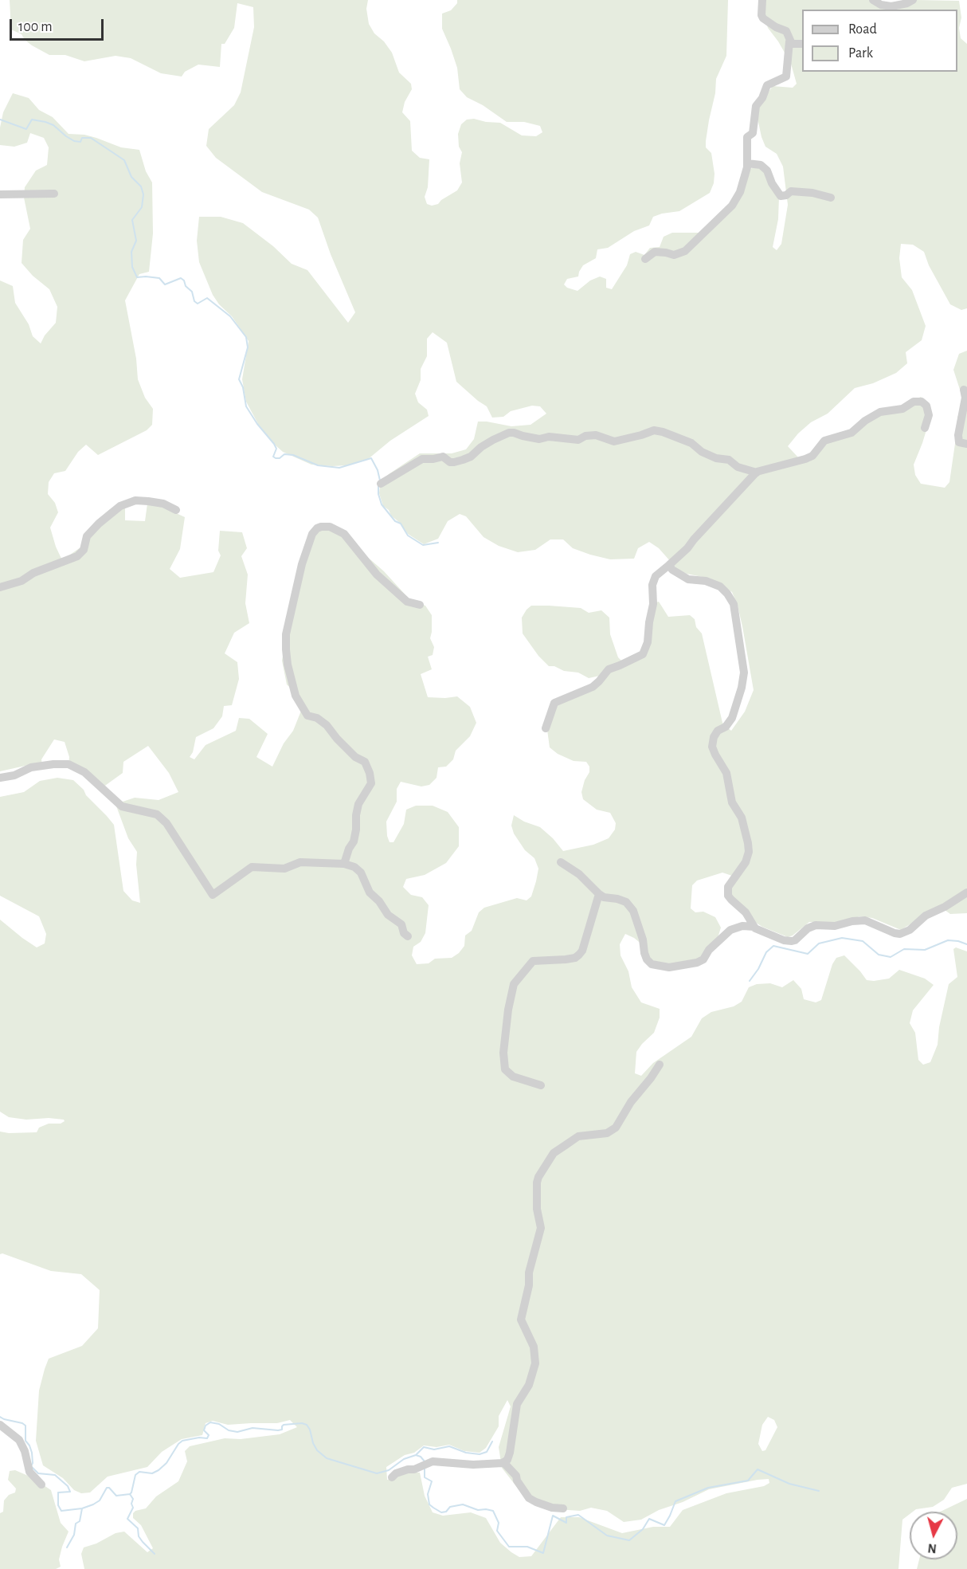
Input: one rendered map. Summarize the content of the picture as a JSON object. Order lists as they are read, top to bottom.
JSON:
{
  "legend": ["Road", "Park"],
  "scale_bar": "100 m",
  "north": "bottom"
}
